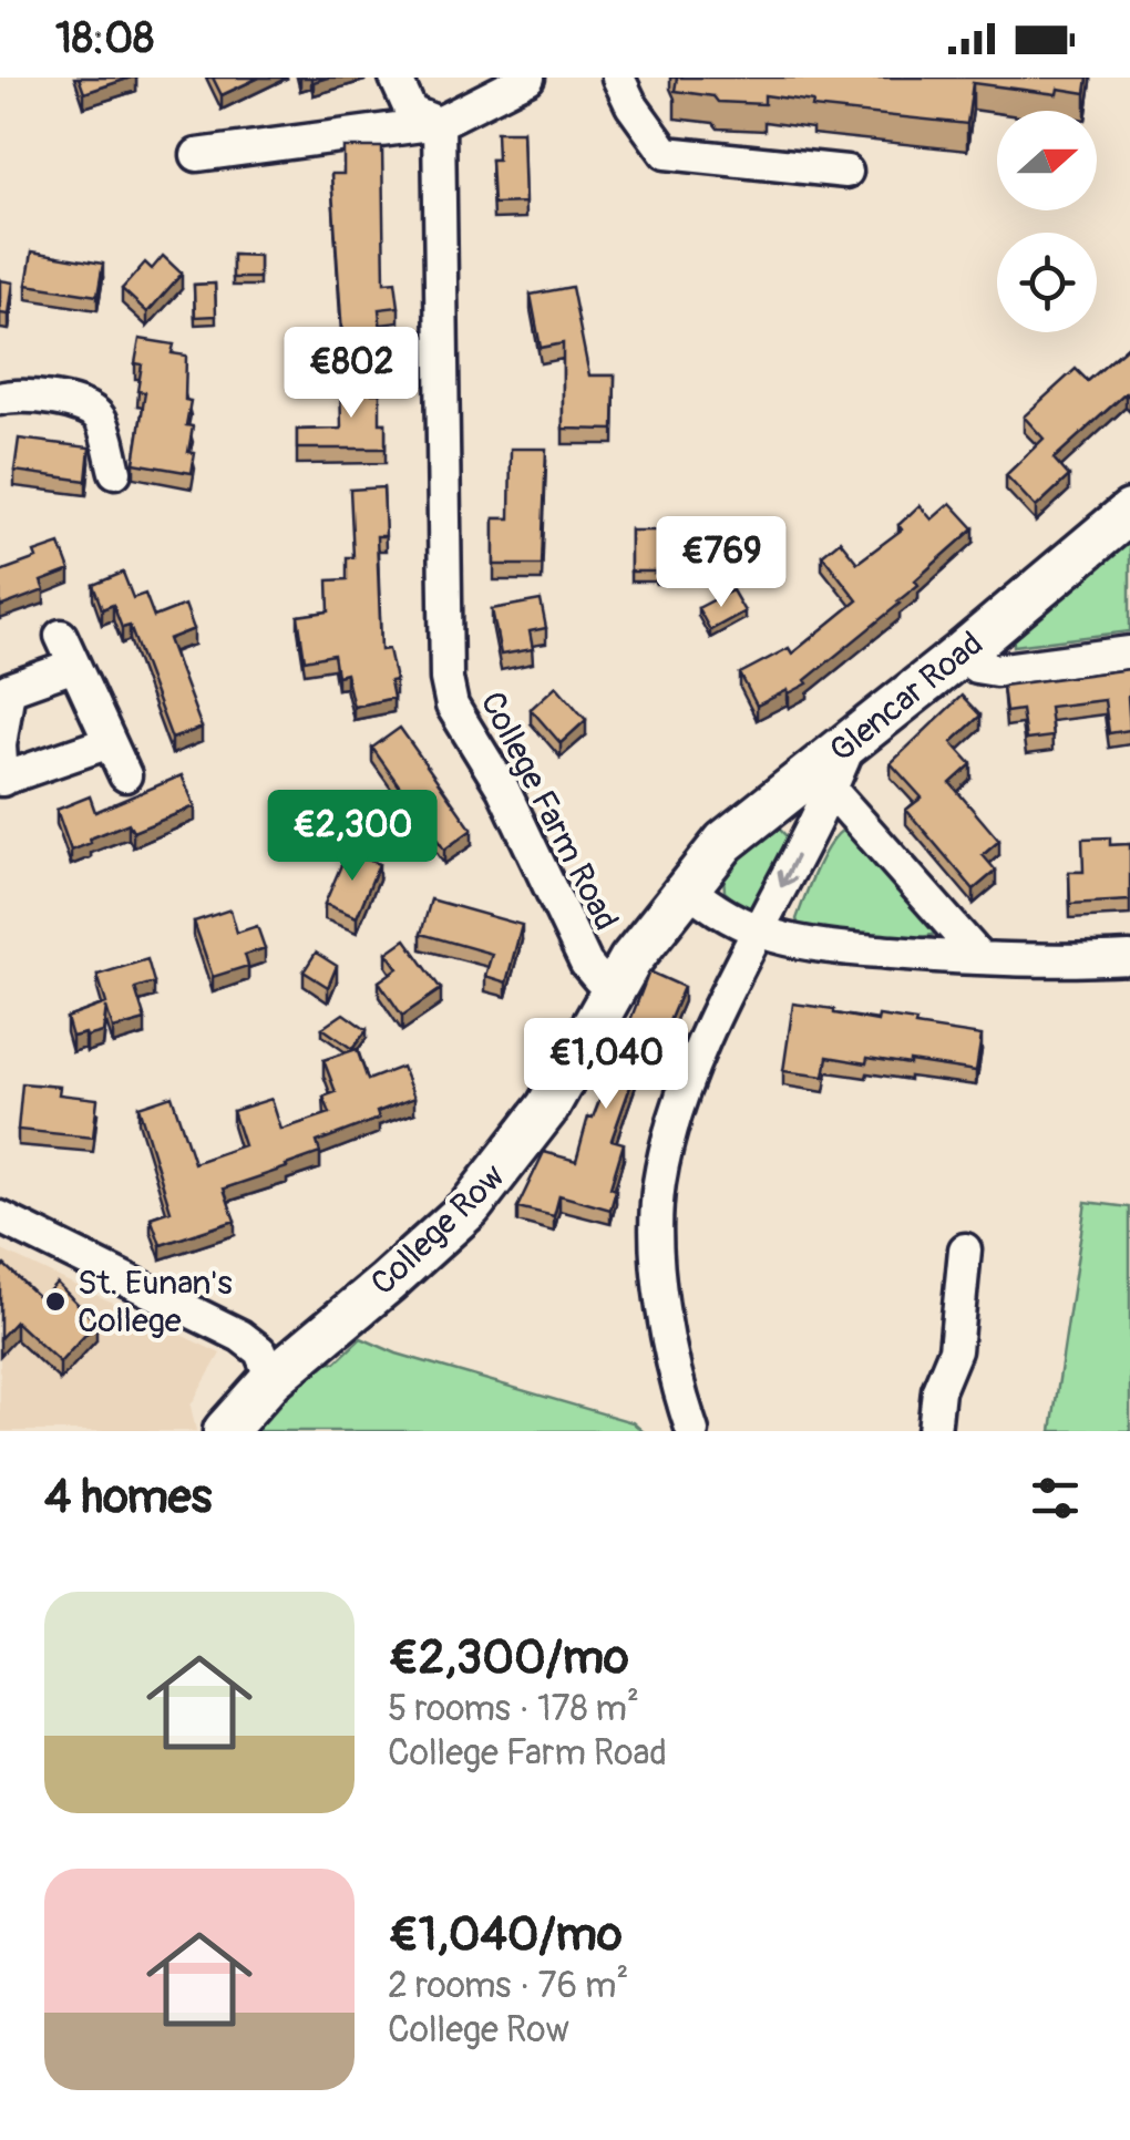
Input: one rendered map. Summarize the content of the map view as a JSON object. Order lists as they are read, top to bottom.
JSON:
{
  "streets": {
    "street": ["Glencar Road", "College Farm Road", "College Row"]
  },
  "crossings": [
    ["Glencar Road", "College Row"],
    ["College Farm Road", "College Row"]
  ],
  "places": ["St. Eunan's College"],
  "north": "right",
  "page": {
    "status": "18:08",
    "price": [
      "€802",
      "€769",
      "€2,300",
      "€1,040"
    ],
    "heading": "4 homes",
    "list": [
      {
        "name": "€2,300/mo",
        "note": "5 rooms · 178 m² · College Farm Road"
      },
      {
        "name": "€1,040/mo",
        "note": "2 rooms · 76 m² · College Row"
      }
    ]
  }
}
